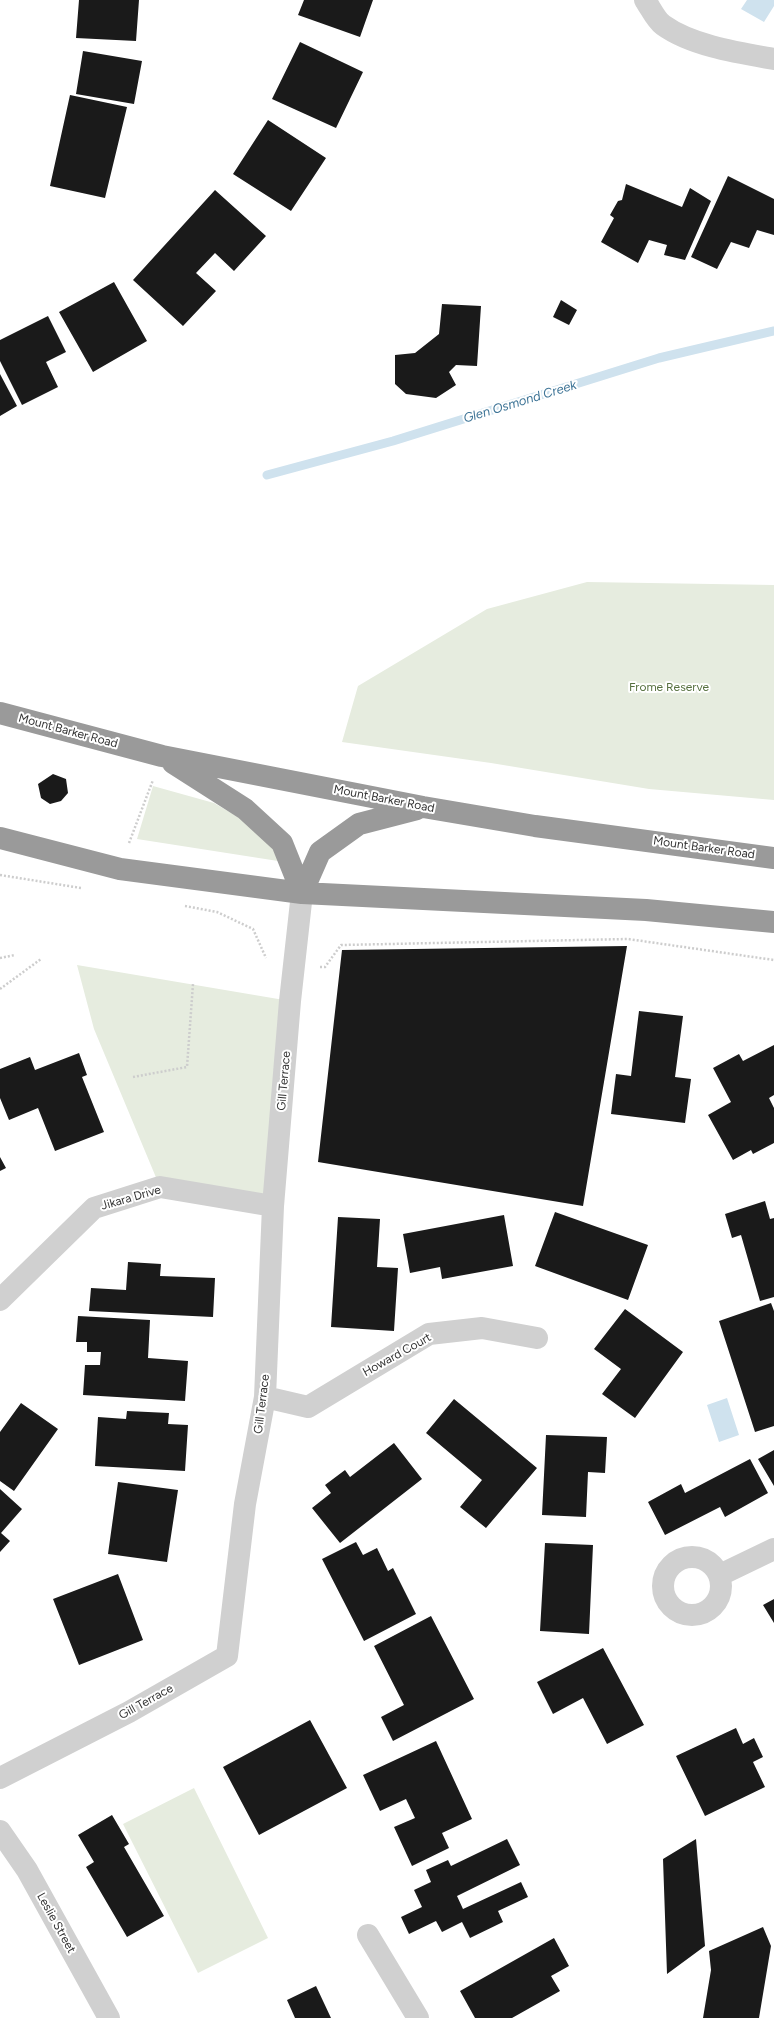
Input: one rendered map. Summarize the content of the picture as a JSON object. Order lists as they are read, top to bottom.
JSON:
{
  "streets": {
    "highway": ["Mount Barker Road"],
    "street": [
      "Gill Terrace",
      "Jikara Drive",
      "Howard Court",
      "Leslie Street"
    ]
  },
  "crossings": [
    ["Gill Terrace", "Jikara Drive"],
    ["Gill Terrace", "Howard Court"]
  ],
  "water": ["Glen Osmond Creek"],
  "parks": ["Frome Reserve"]
}
